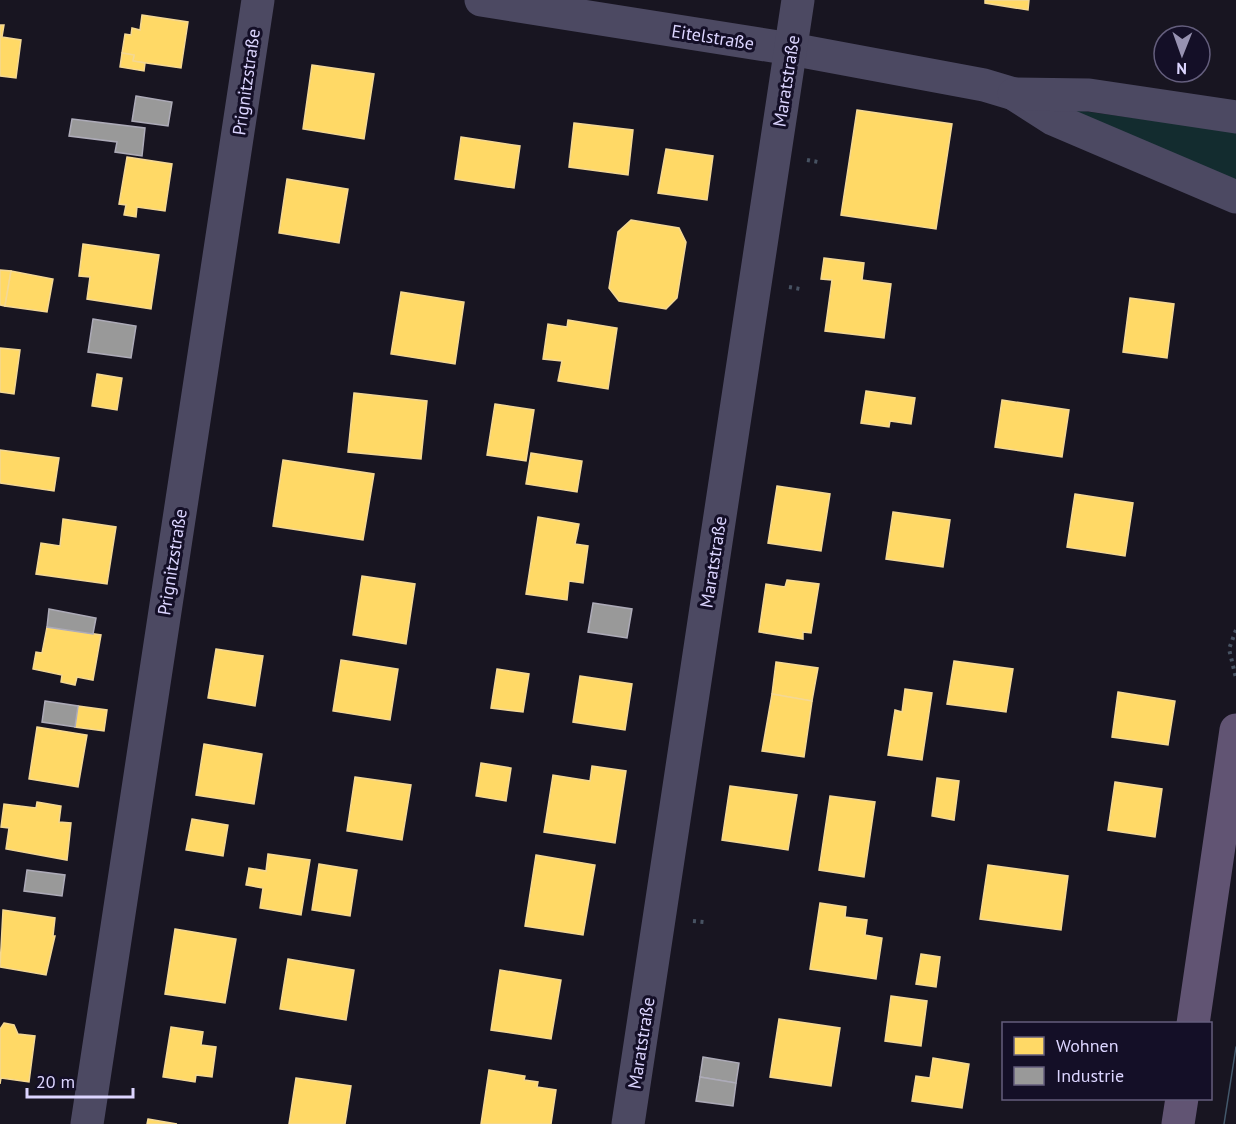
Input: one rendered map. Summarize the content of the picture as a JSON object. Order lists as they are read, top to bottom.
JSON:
{
  "streets": {
    "street": ["Eitelstraße", "Maratstraße", "Prignitzstraße"]
  },
  "crossings": [
    ["Eitelstraße", "Maratstraße"]
  ],
  "legend": ["Wohnen", "Industrie"],
  "scale_bar": "20 m",
  "north": "bottom"
}
